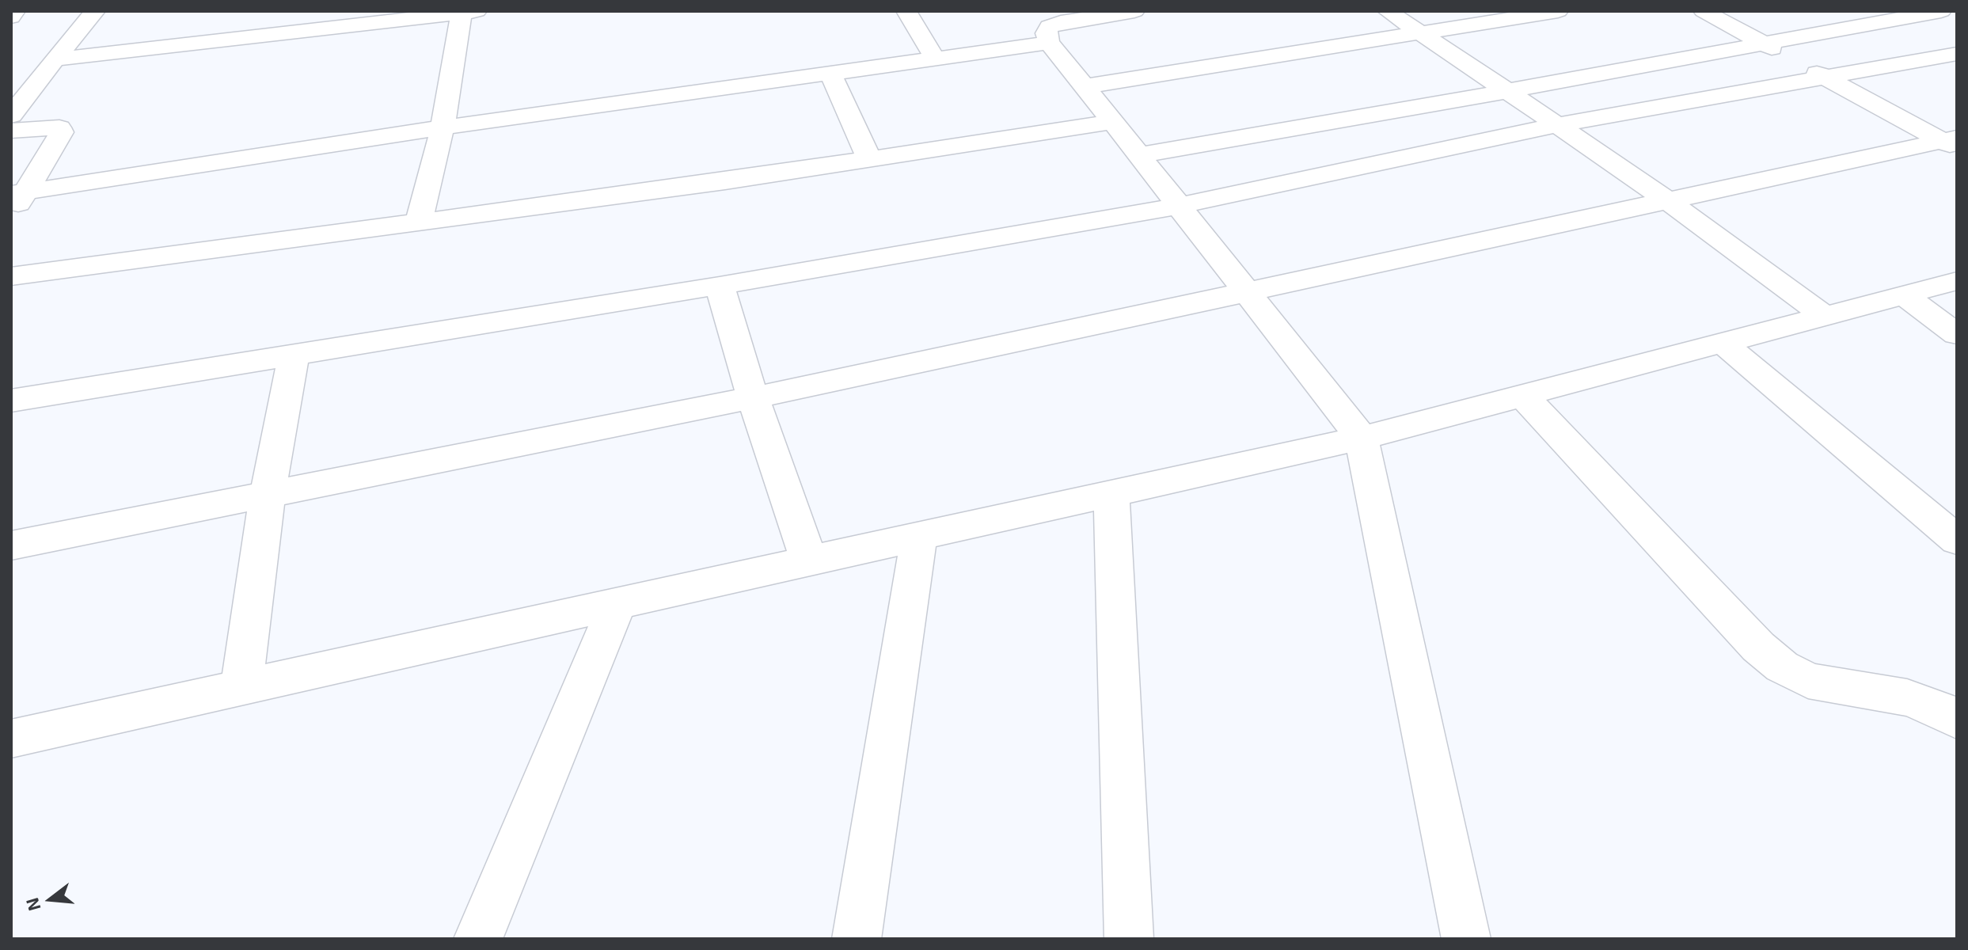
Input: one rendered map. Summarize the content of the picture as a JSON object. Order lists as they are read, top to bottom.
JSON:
{
  "north": "left"
}
